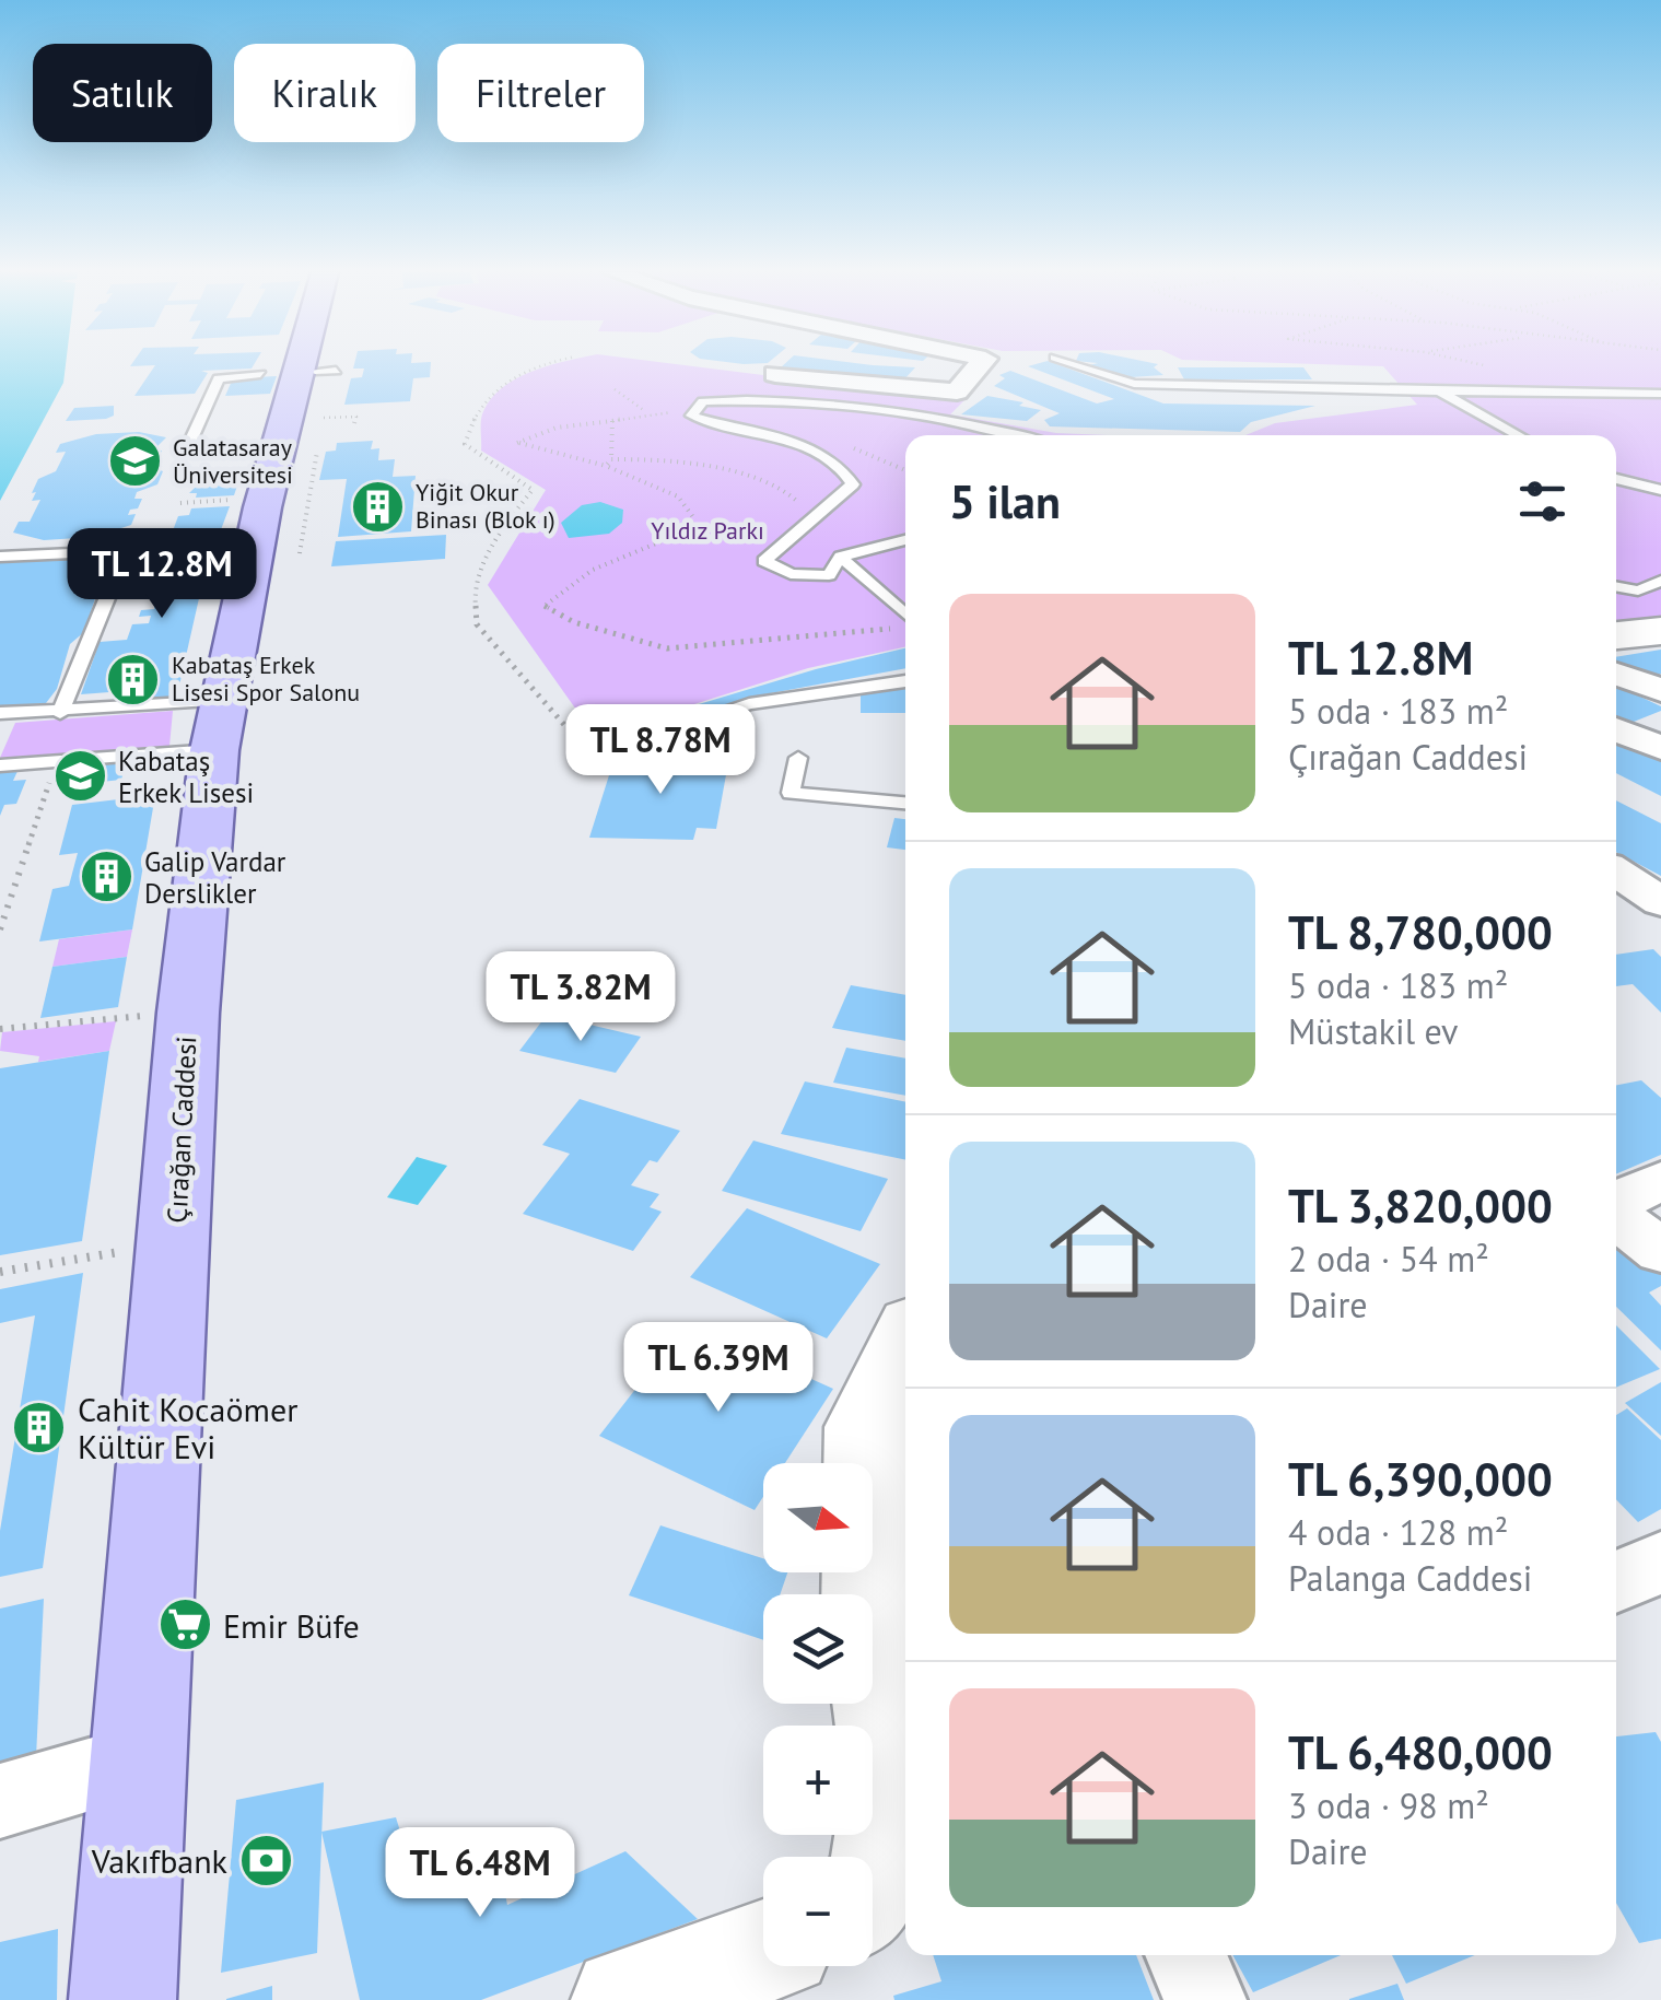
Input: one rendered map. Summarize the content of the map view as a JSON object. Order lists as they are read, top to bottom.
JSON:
{
  "streets": {
    "main road": ["Çırağan Caddesi"]
  },
  "parks": ["Yıldız Parkı"],
  "places": {
    "school or university": ["Galatasaray Üniversitesi", "Kabataş Erkek Lisesi"],
    "building": [
      "Yiğit Okur Binası (Blok ı)",
      "Kabataş Erkek Lisesi Spor Salonu",
      "Galip Vardar Derslikler",
      "Cahit Kocaömer Kültür Evi"
    ],
    "supermarket": ["Emir Büfe"],
    "bank": ["Vakıfbank"]
  },
  "north": "right",
  "page": {
    "chip": ["Satılık", "Kiralık", "Filtreler"],
    "heading": "5 ilan",
    "price": [
      "TL 12.8M",
      "TL 8.78M",
      "TL 3.82M",
      "TL 6.39M",
      "TL 6.48M"
    ],
    "list": [
      {
        "name": "TL 12.8M",
        "note": "5 oda · 183 m² · Çırağan Caddesi"
      },
      {
        "name": "TL 8,780,000",
        "note": "5 oda · 183 m² · Müstakil ev"
      },
      {
        "name": "TL 3,820,000",
        "note": "2 oda · 54 m² · Daire"
      },
      {
        "name": "TL 6,390,000",
        "note": "4 oda · 128 m² · Palanga Caddesi"
      },
      {
        "name": "TL 6,480,000",
        "note": "3 oda · 98 m² · Daire"
      }
    ],
    "map_buttons": ["+", "−"]
  }
}
